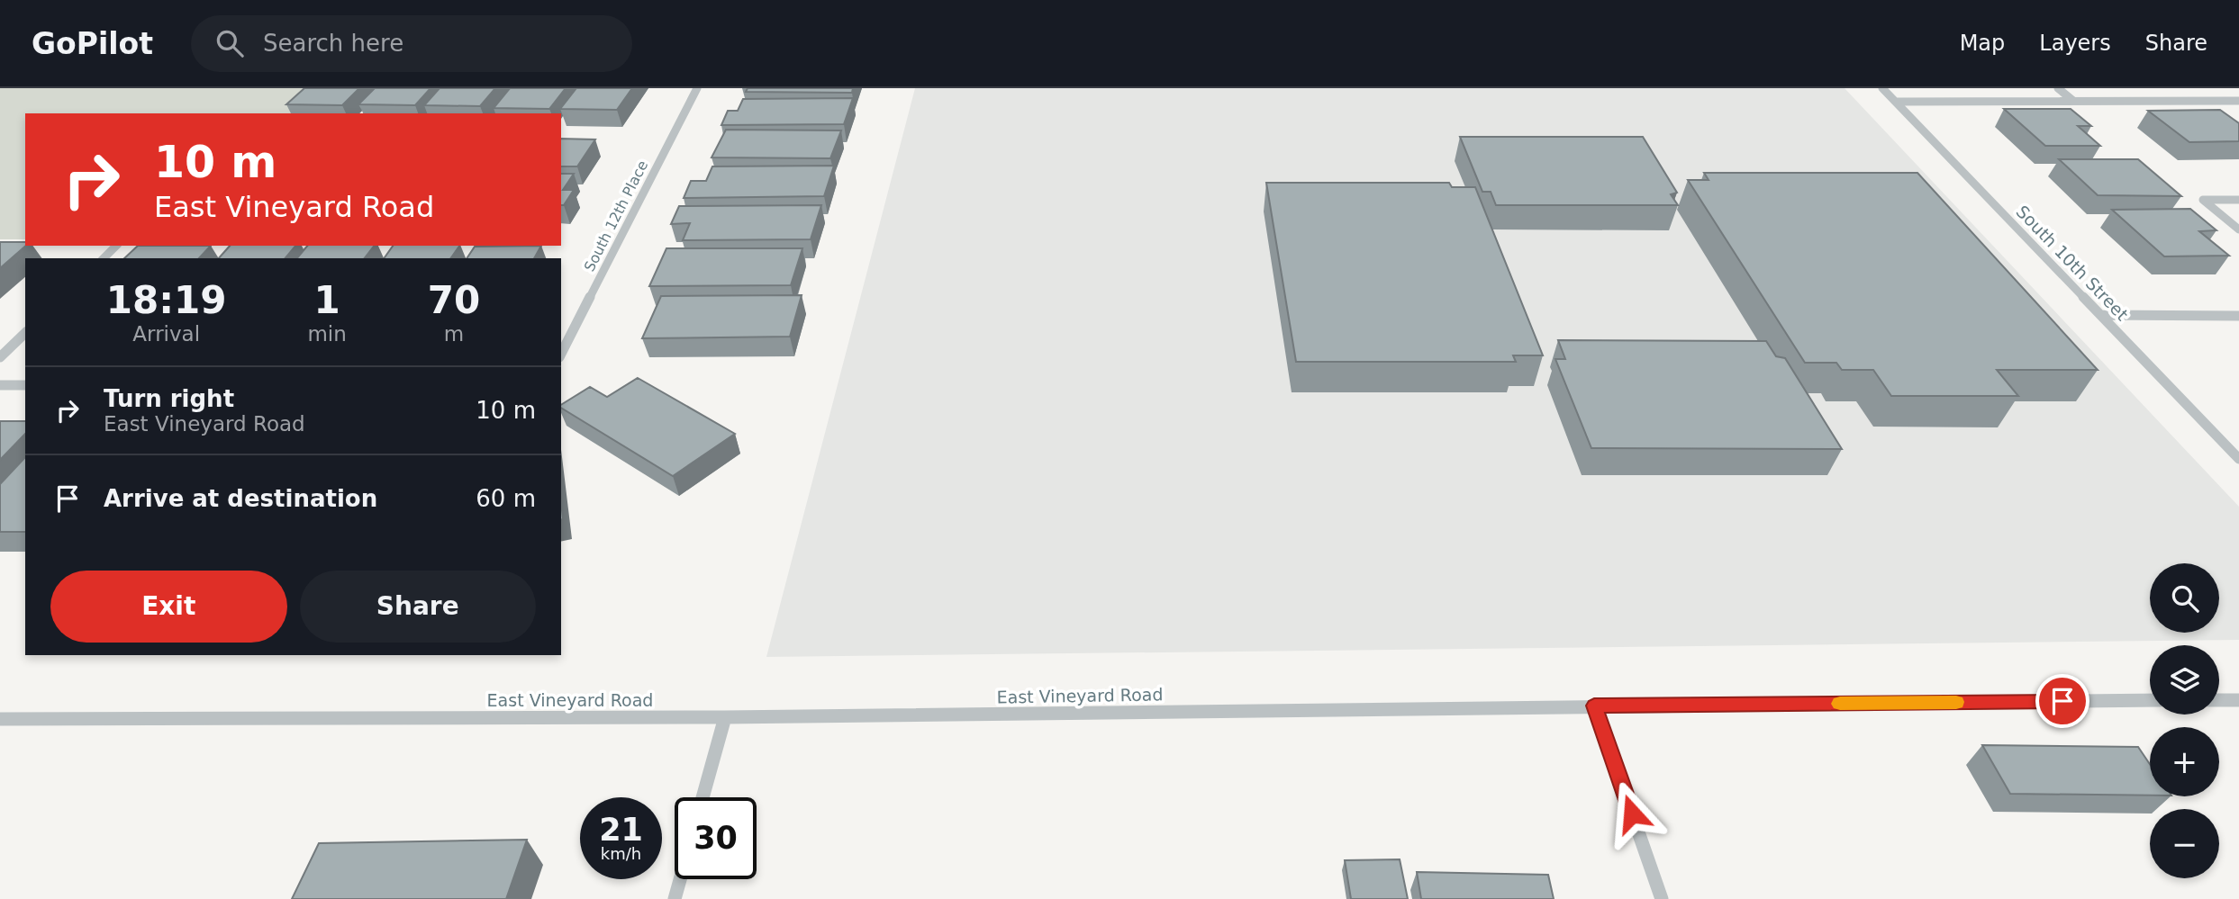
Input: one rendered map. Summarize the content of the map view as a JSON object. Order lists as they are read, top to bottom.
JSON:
{
  "streets": {
    "street": ["South 12th Place", "South 10th Street", "East Vineyard Road"]
  },
  "page": {
    "header": "GoPilot",
    "search": "Search here",
    "nav": ["Map", "Layers", "Share"],
    "turn": ["10 m", "East Vineyard Road"],
    "eta": [
      "18:19",
      "Arrival",
      "1",
      "min",
      "70",
      "m"
    ],
    "list": [
      {
        "name": "Turn right",
        "note": "East Vineyard Road",
        "value": "10 m"
      },
      {
        "name": "Arrive at destination",
        "value": "60 m"
      }
    ],
    "buttons": ["Exit", "Share"],
    "map_buttons": ["+", "−"],
    "speed": "21 km/h",
    "limit": "30"
  }
}
